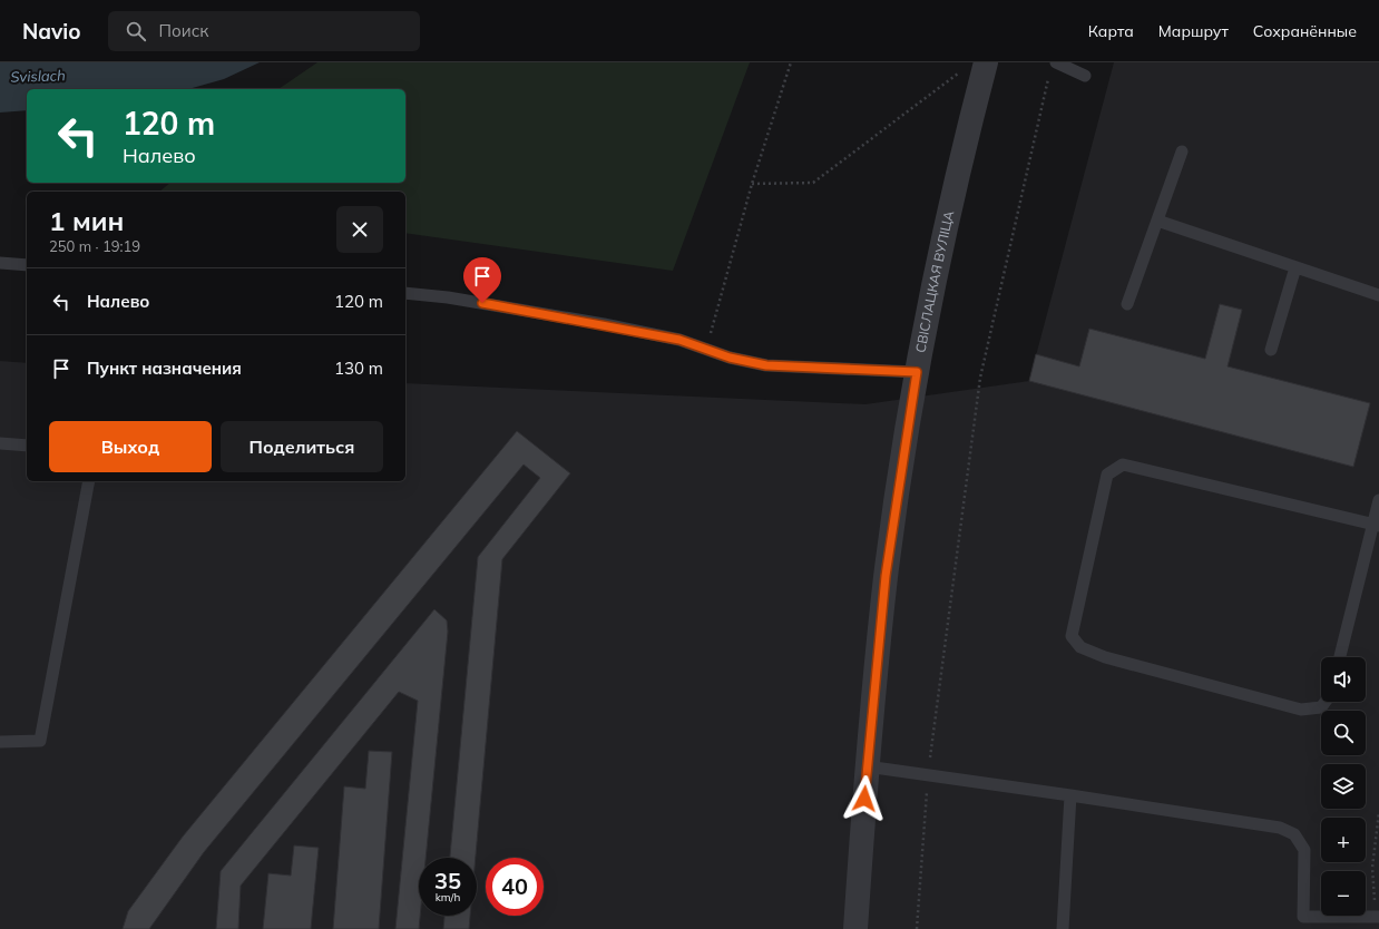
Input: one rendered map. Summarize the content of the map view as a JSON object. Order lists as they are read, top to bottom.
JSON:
{
  "streets": {
    "street": ["СВІСЛАЦКАЯ ВУЛІЦА"]
  },
  "water": ["Svislach"],
  "page": {
    "header": "Navio",
    "search": "Поиск",
    "nav": ["Карта", "Маршрут", "Сохранённые"],
    "turn": ["120 m", "Налево"],
    "heading": ["1 мин", "250 m · 19:19"],
    "list": [
      {
        "name": "Налево",
        "value": "120 m"
      },
      {
        "name": "Пункт назначения",
        "value": "130 m"
      }
    ],
    "buttons": ["Выход", "Поделиться"],
    "map_buttons": ["+", "−"],
    "speed": "35 km/h",
    "limit": "40"
  }
}
